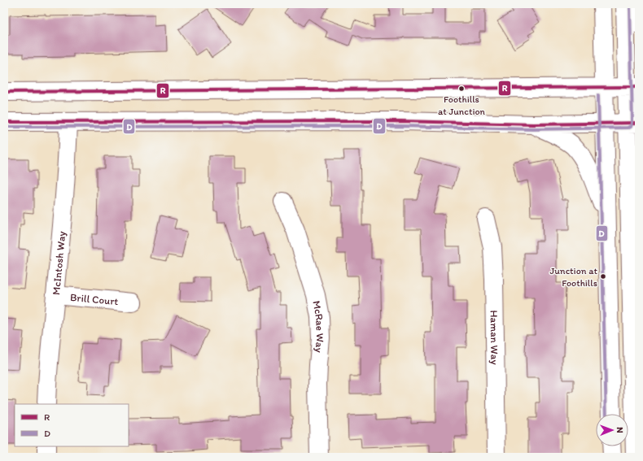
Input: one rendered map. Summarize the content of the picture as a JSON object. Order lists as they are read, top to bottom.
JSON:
{
  "streets": {
    "main road": [
      "McIntosh Way",
      "Brill Court",
      "McRae Way",
      "Haman Way"
    ]
  },
  "crossings": [
    ["McIntosh Way", "Brill Court"]
  ],
  "places": ["Foothills at Junction", "Junction at Foothills"],
  "lines": ["transit line D", "transit line R"],
  "legend": ["R", "D"],
  "north": "right"
}
